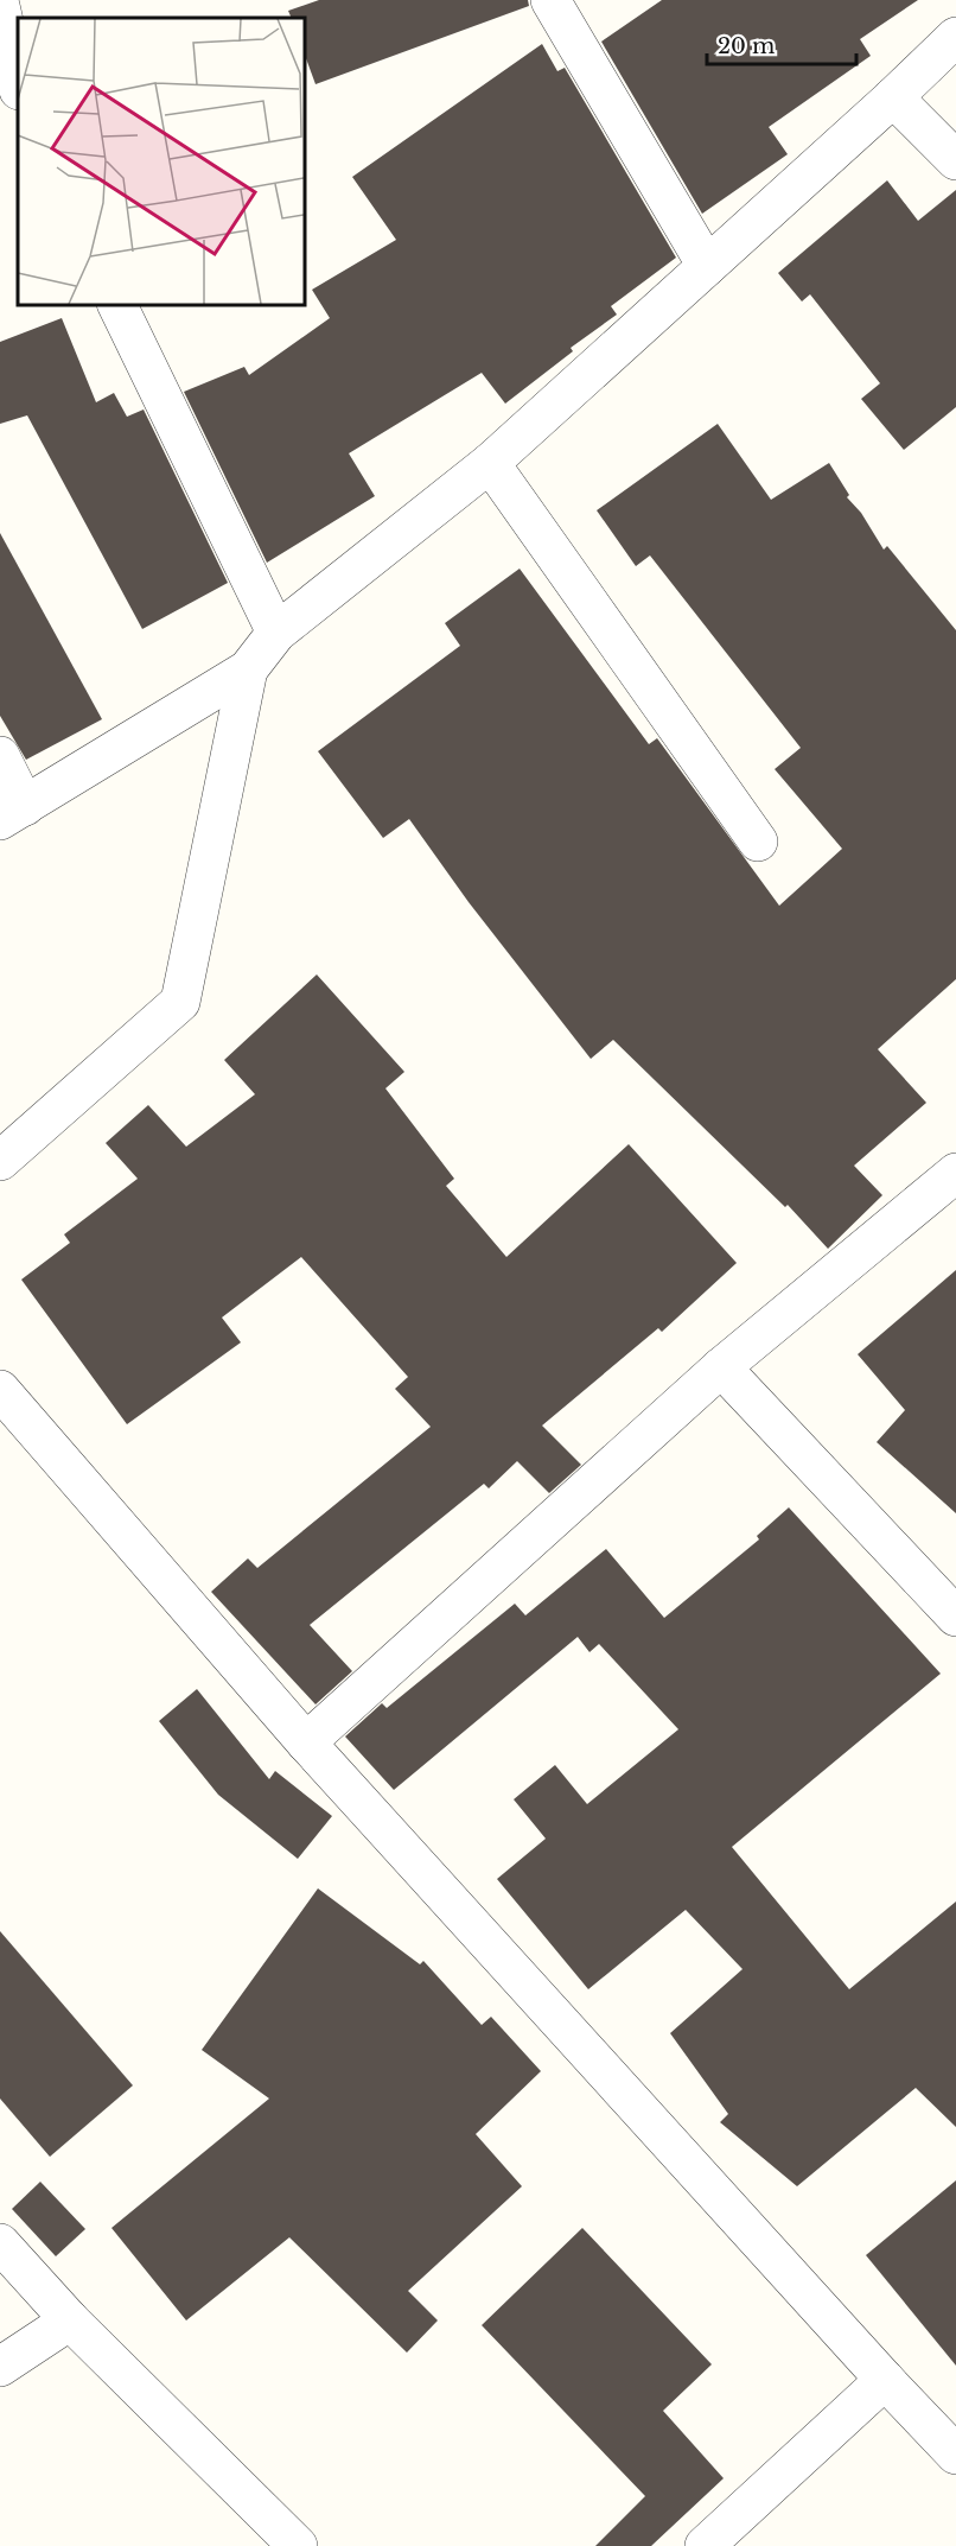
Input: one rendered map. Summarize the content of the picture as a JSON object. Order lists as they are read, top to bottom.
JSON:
{
  "scale_bar": "20 m"
}
